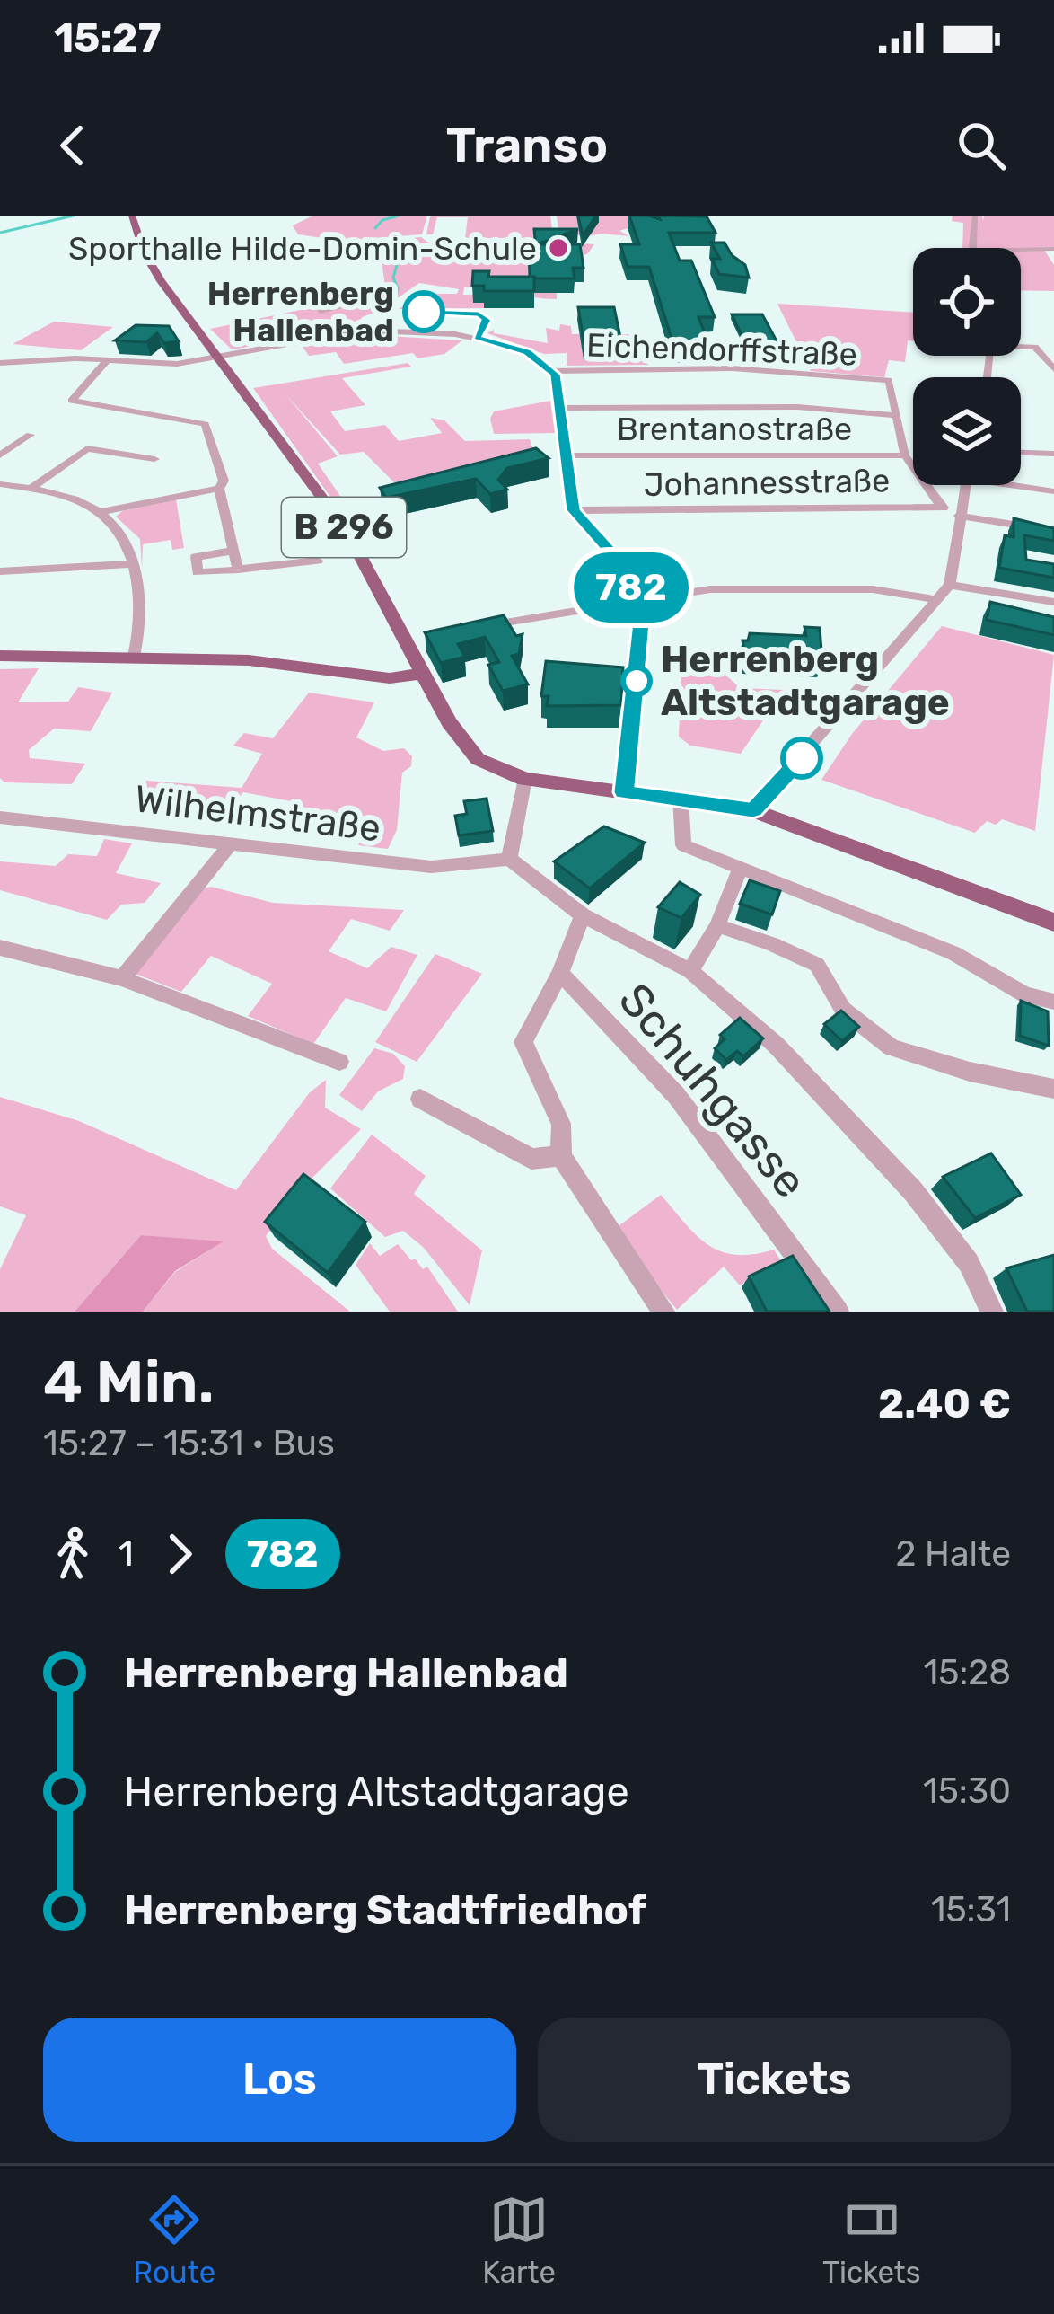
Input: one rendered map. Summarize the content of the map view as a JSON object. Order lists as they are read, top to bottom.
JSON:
{
  "streets": {
    "main road": ["B 296"],
    "street": [
      "Eichendorffstraße",
      "Brentanostraße",
      "Johannesstraße",
      "Wilhelmstraße",
      "Schuhgasse"
    ]
  },
  "places": ["Sporthalle Hilde-Domin-Schule", "Herrenberg Hallenbad", "Herrenberg Altstadtgarage"],
  "lines": ["bus line 782"],
  "page": {
    "status": "15:27",
    "header": "Transo",
    "on_map": "782",
    "heading": ["4 Min.", "15:27 – 15:31 · Bus", "2.40 €"],
    "legs": ["1", "782", "2 Halte"],
    "list": [
      {
        "name": "Herrenberg Hallenbad",
        "value": "15:28"
      },
      {
        "name": "Herrenberg Altstadtgarage",
        "value": "15:30"
      },
      {
        "name": "Herrenberg Stadtfriedhof",
        "value": "15:31"
      }
    ],
    "buttons": ["Los", "Tickets"],
    "tabs": ["Route", "Karte", "Tickets"]
  }
}
